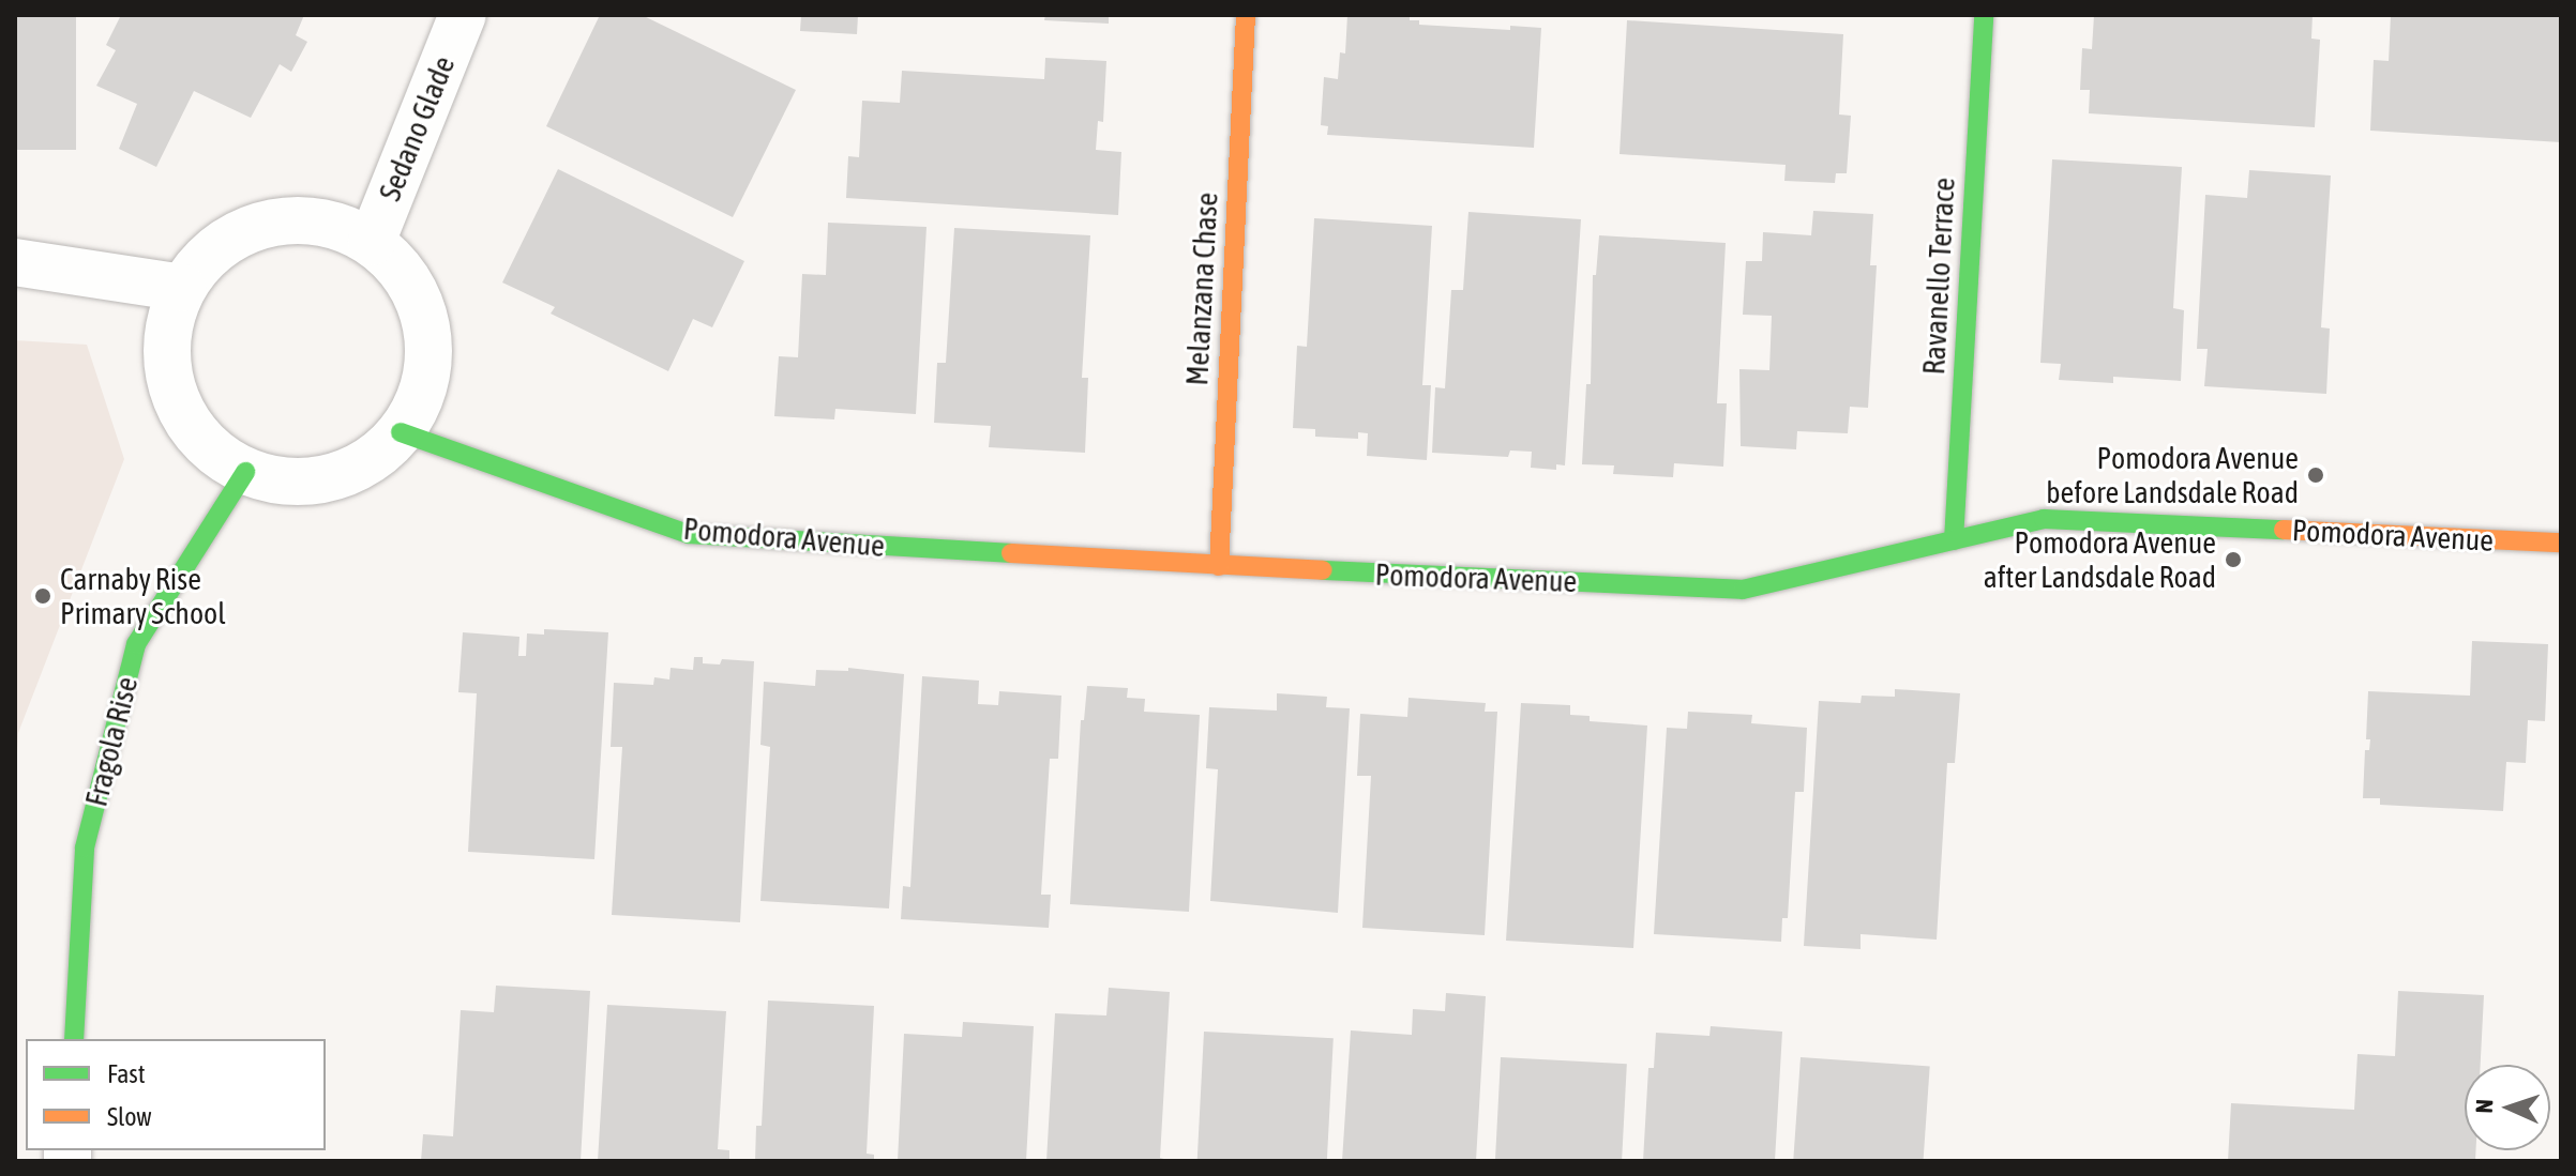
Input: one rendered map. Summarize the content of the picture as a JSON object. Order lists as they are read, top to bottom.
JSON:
{
  "streets": {
    "street": [
      "Sedano Glade",
      "Ravanello Terrace",
      "Melanzana Chase",
      "Pomodora Avenue",
      "Fragola Rise"
    ]
  },
  "crossings": [
    ["Sedano Glade", "Pomodora Avenue"],
    ["Sedano Glade", "Fragola Rise"],
    ["Ravanello Terrace", "Pomodora Avenue"],
    ["Melanzana Chase", "Pomodora Avenue"],
    ["Pomodora Avenue", "Fragola Rise"]
  ],
  "places": ["Pomodora Avenue before Landsdale Road", "Pomodora Avenue after Landsdale Road", "Carnaby Rise Primary School"],
  "legend": ["Fast", "Slow"],
  "north": "left"
}
